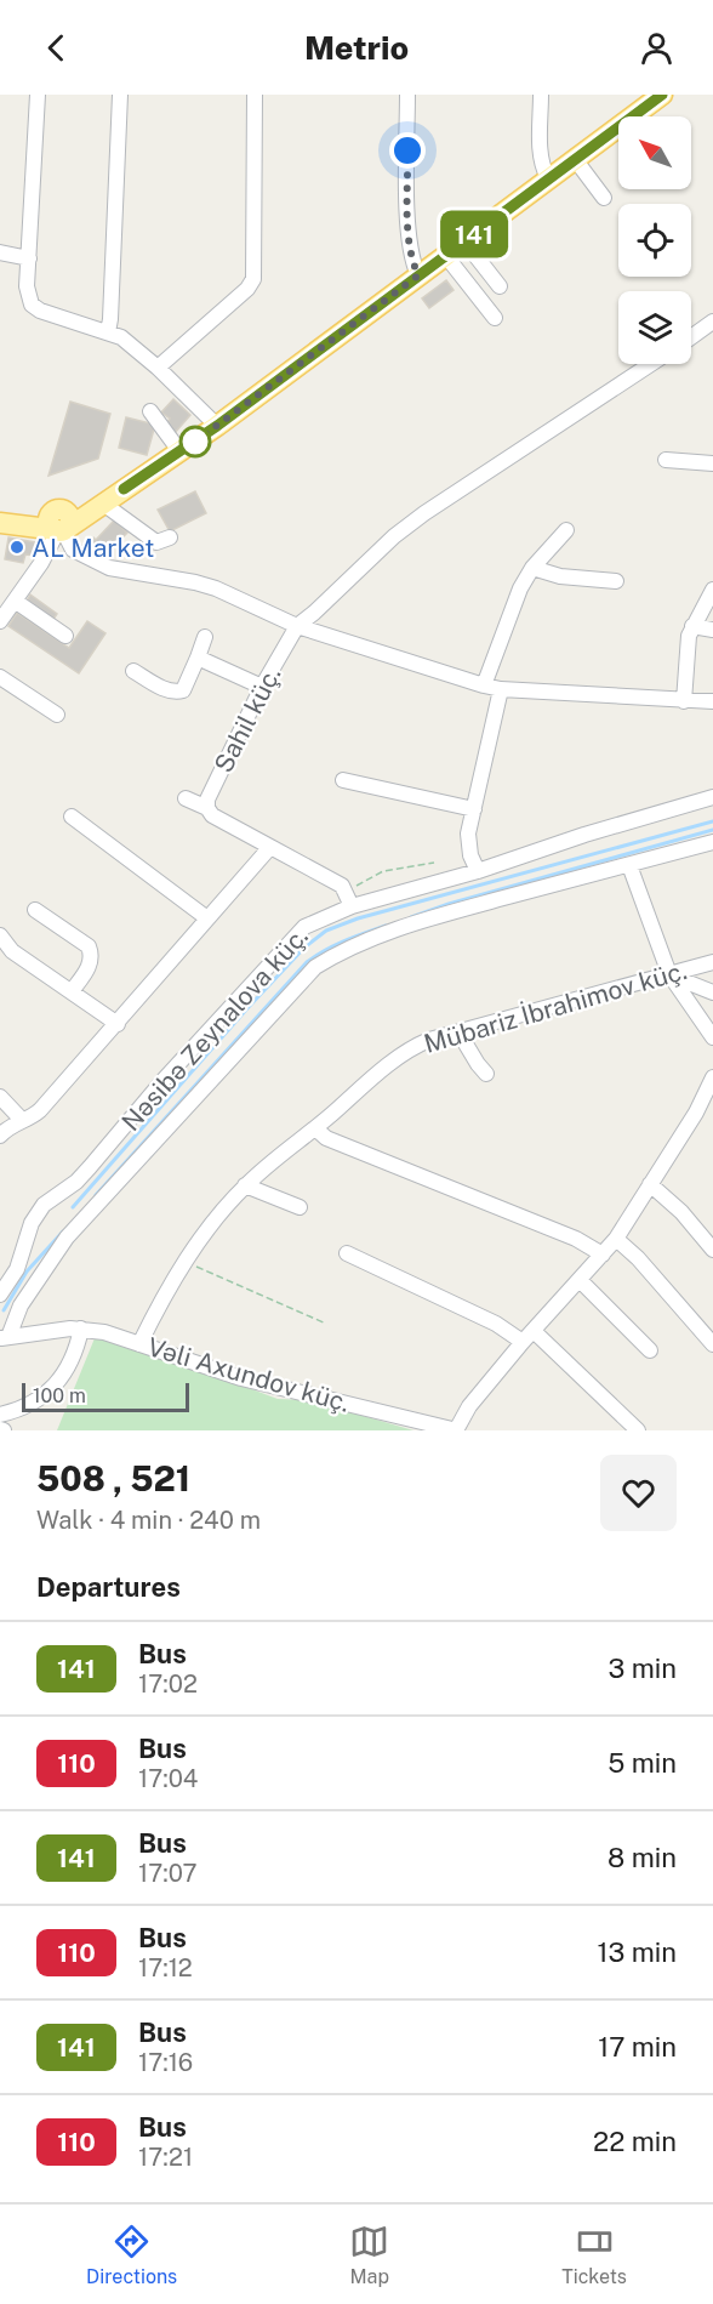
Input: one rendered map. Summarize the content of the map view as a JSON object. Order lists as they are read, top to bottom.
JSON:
{
  "streets": {
    "street": [
      "Sahil küç.",
      "Mübariz İbrahimov küç.",
      "Nəsibə Zeynalova küç.",
      "Vəli Axundov küç."
    ]
  },
  "crossings": [
    ["Mübariz İbrahimov küç.", "Vəli Axundov küç."]
  ],
  "places": ["AL Market"],
  "lines": ["bus line 141"],
  "scale_bar": "100 m",
  "north": "top left",
  "page": {
    "header": "Metrio",
    "on_map": "141",
    "scale": "100 m",
    "heading": [
      ["508 , 521", "Walk · 4 min · 240 m"],
      "Departures"
    ],
    "list": [
      {
        "mark": "141",
        "name": "Bus",
        "note": "17:02",
        "value": "3 min"
      },
      {
        "mark": "110",
        "name": "Bus",
        "note": "17:04",
        "value": "5 min"
      },
      {
        "mark": "141",
        "name": "Bus",
        "note": "17:07",
        "value": "8 min"
      },
      {
        "mark": "110",
        "name": "Bus",
        "note": "17:12",
        "value": "13 min"
      },
      {
        "mark": "141",
        "name": "Bus",
        "note": "17:16",
        "value": "17 min"
      },
      {
        "mark": "110",
        "name": "Bus",
        "note": "17:21",
        "value": "22 min"
      }
    ],
    "tabs": ["Directions", "Map", "Tickets"]
  }
}
